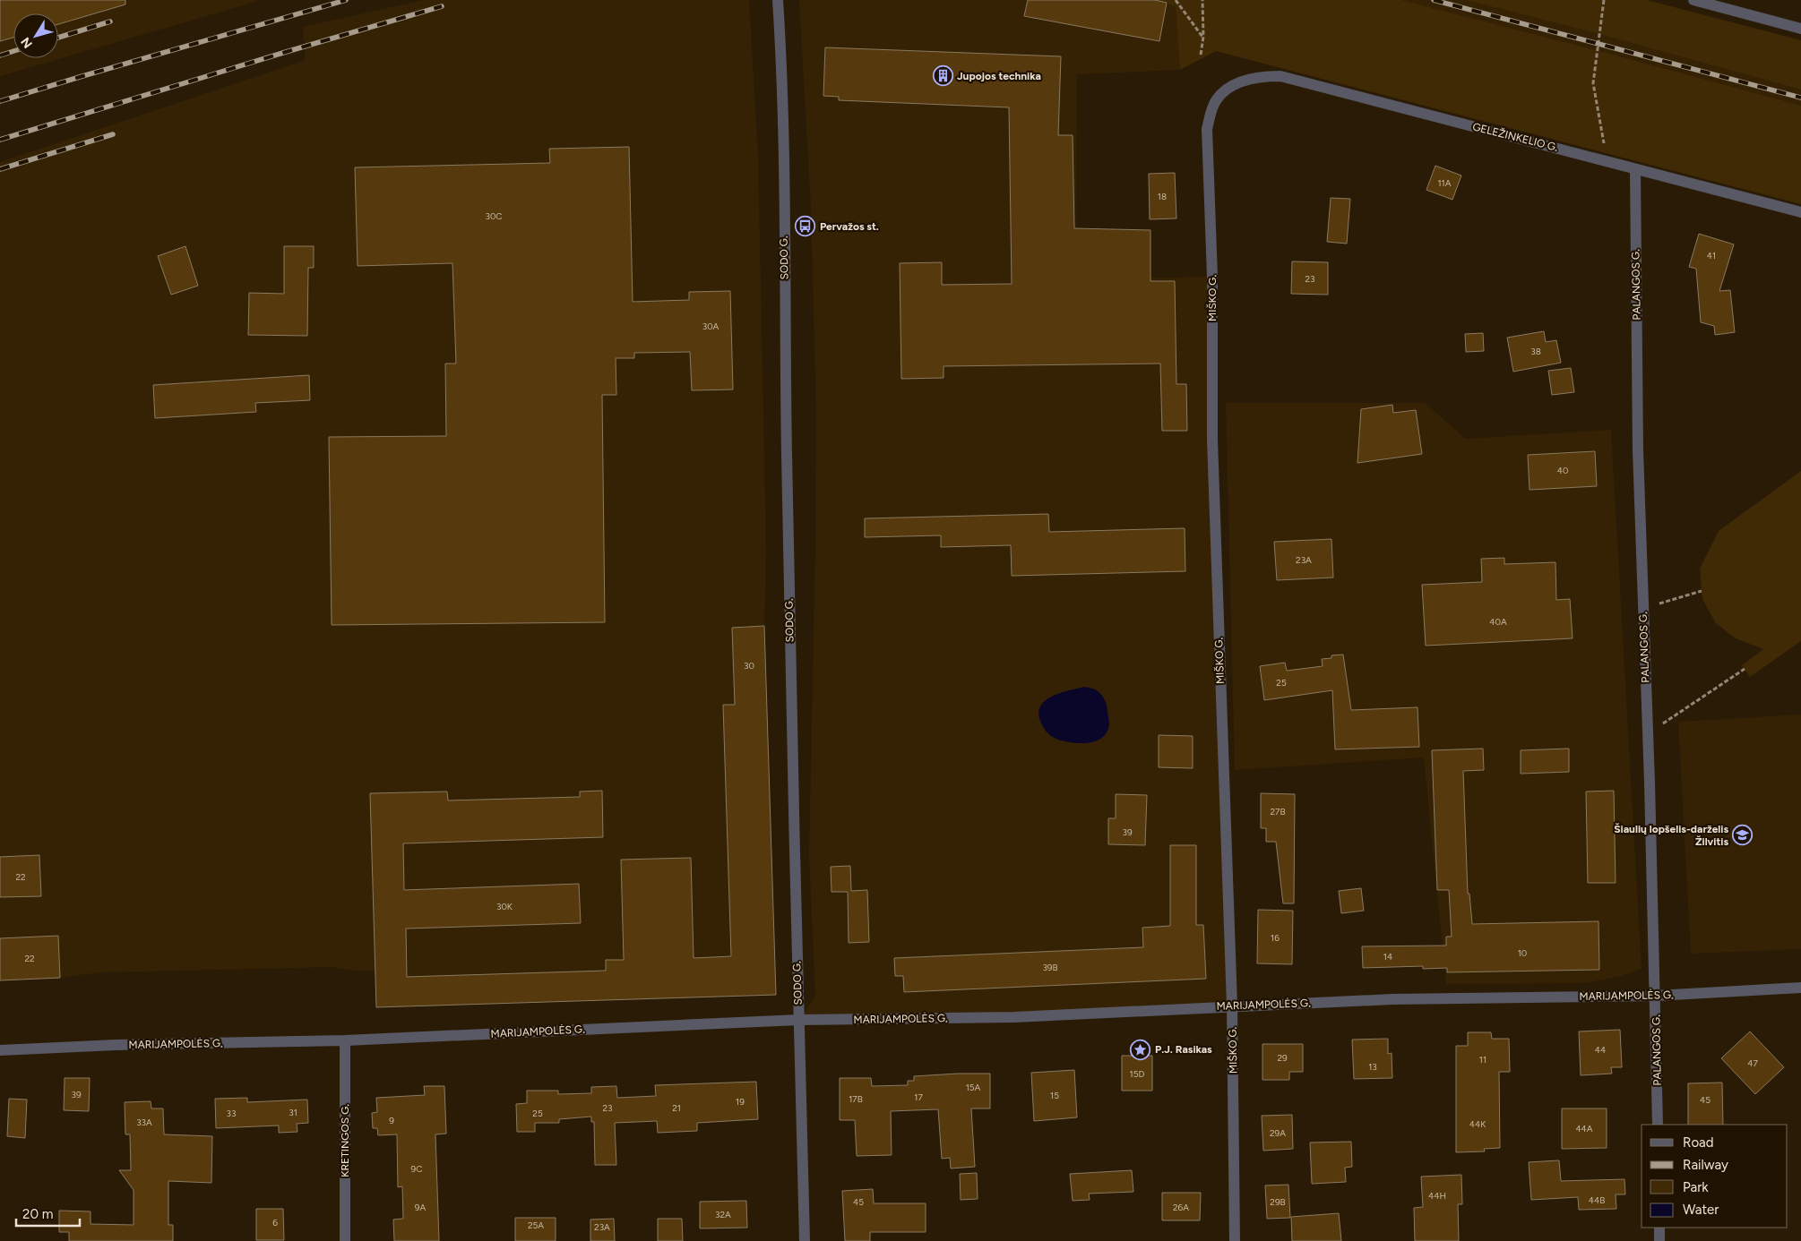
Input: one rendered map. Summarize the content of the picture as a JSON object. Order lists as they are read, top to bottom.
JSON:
{
  "streets": {
    "street": [
      "GELEŽINKELIO G.",
      "SODO G.",
      "PALANGOS G.",
      "MIŠKO G.",
      "MARIJAMPOLĖS G.",
      "KRETINGOS G."
    ]
  },
  "crossings": [
    ["GELEŽINKELIO G.", "PALANGOS G."],
    ["GELEŽINKELIO G.", "MIŠKO G."],
    ["SODO G.", "MARIJAMPOLĖS G."],
    ["PALANGOS G.", "MARIJAMPOLĖS G."],
    ["MIŠKO G.", "MARIJAMPOLĖS G."],
    ["MARIJAMPOLĖS G.", "KRETINGOS G."]
  ],
  "places": {
    "building": ["Jupojos technika"],
    "bus stop": ["Pervažos st."],
    "school or university": ["Šiaulių lopšelis-darželis Žilvitis"],
    "place": ["P.J. Rasikas"]
  },
  "house_numbers": [
    "11A",
    "18",
    "30C",
    "41",
    "23",
    "30A",
    "38",
    "40",
    "23A",
    "40A",
    "30",
    "25",
    "27B",
    "39",
    "22",
    "30K",
    "16",
    "10",
    "14",
    "22",
    "39B",
    "44",
    "29",
    "11",
    "47",
    "13",
    "15D",
    "15A",
    "39",
    "15",
    "17",
    "17B",
    "45",
    "19",
    "23",
    "21",
    "31",
    "33",
    "25",
    "9",
    "33A",
    "44K",
    "44A",
    "29A",
    "9C",
    "44H",
    "44B",
    "45",
    "29B",
    "9A",
    "26A",
    "32A",
    "6",
    "25A",
    "23A"
  ],
  "legend": [
    "Road",
    "Railway",
    "Park",
    "Water"
  ],
  "scale_bar": "20 m",
  "north": "bottom left"
}
